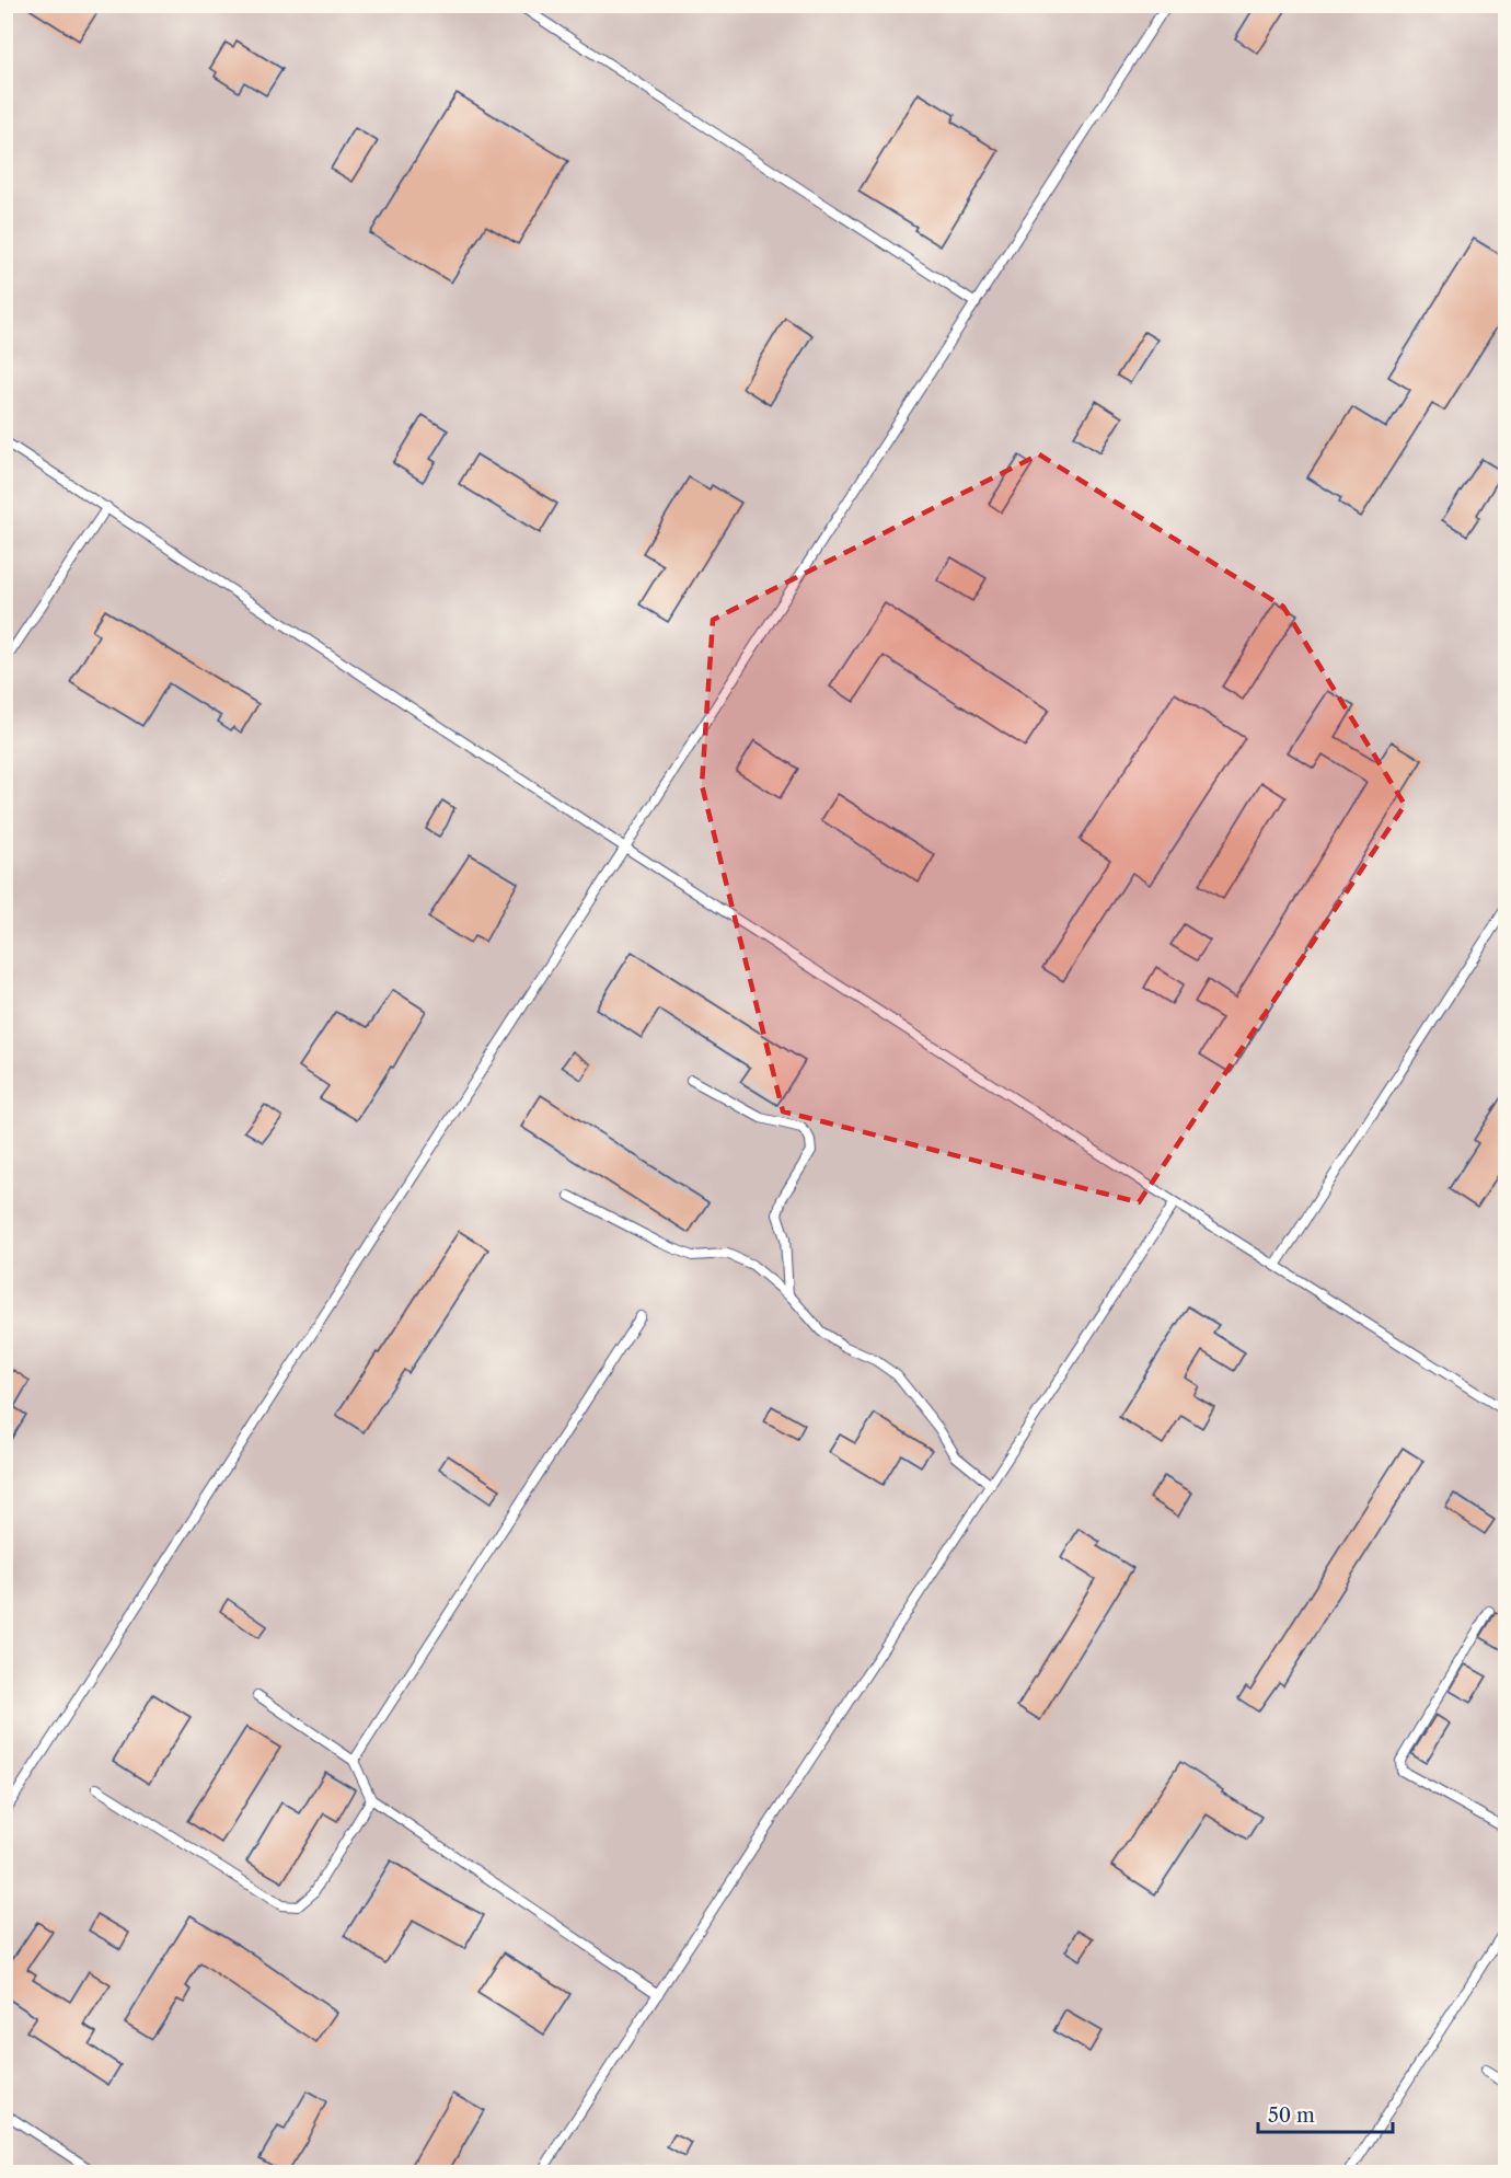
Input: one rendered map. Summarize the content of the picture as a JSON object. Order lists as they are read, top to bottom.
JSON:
{
  "scale_bar": "50 m"
}
